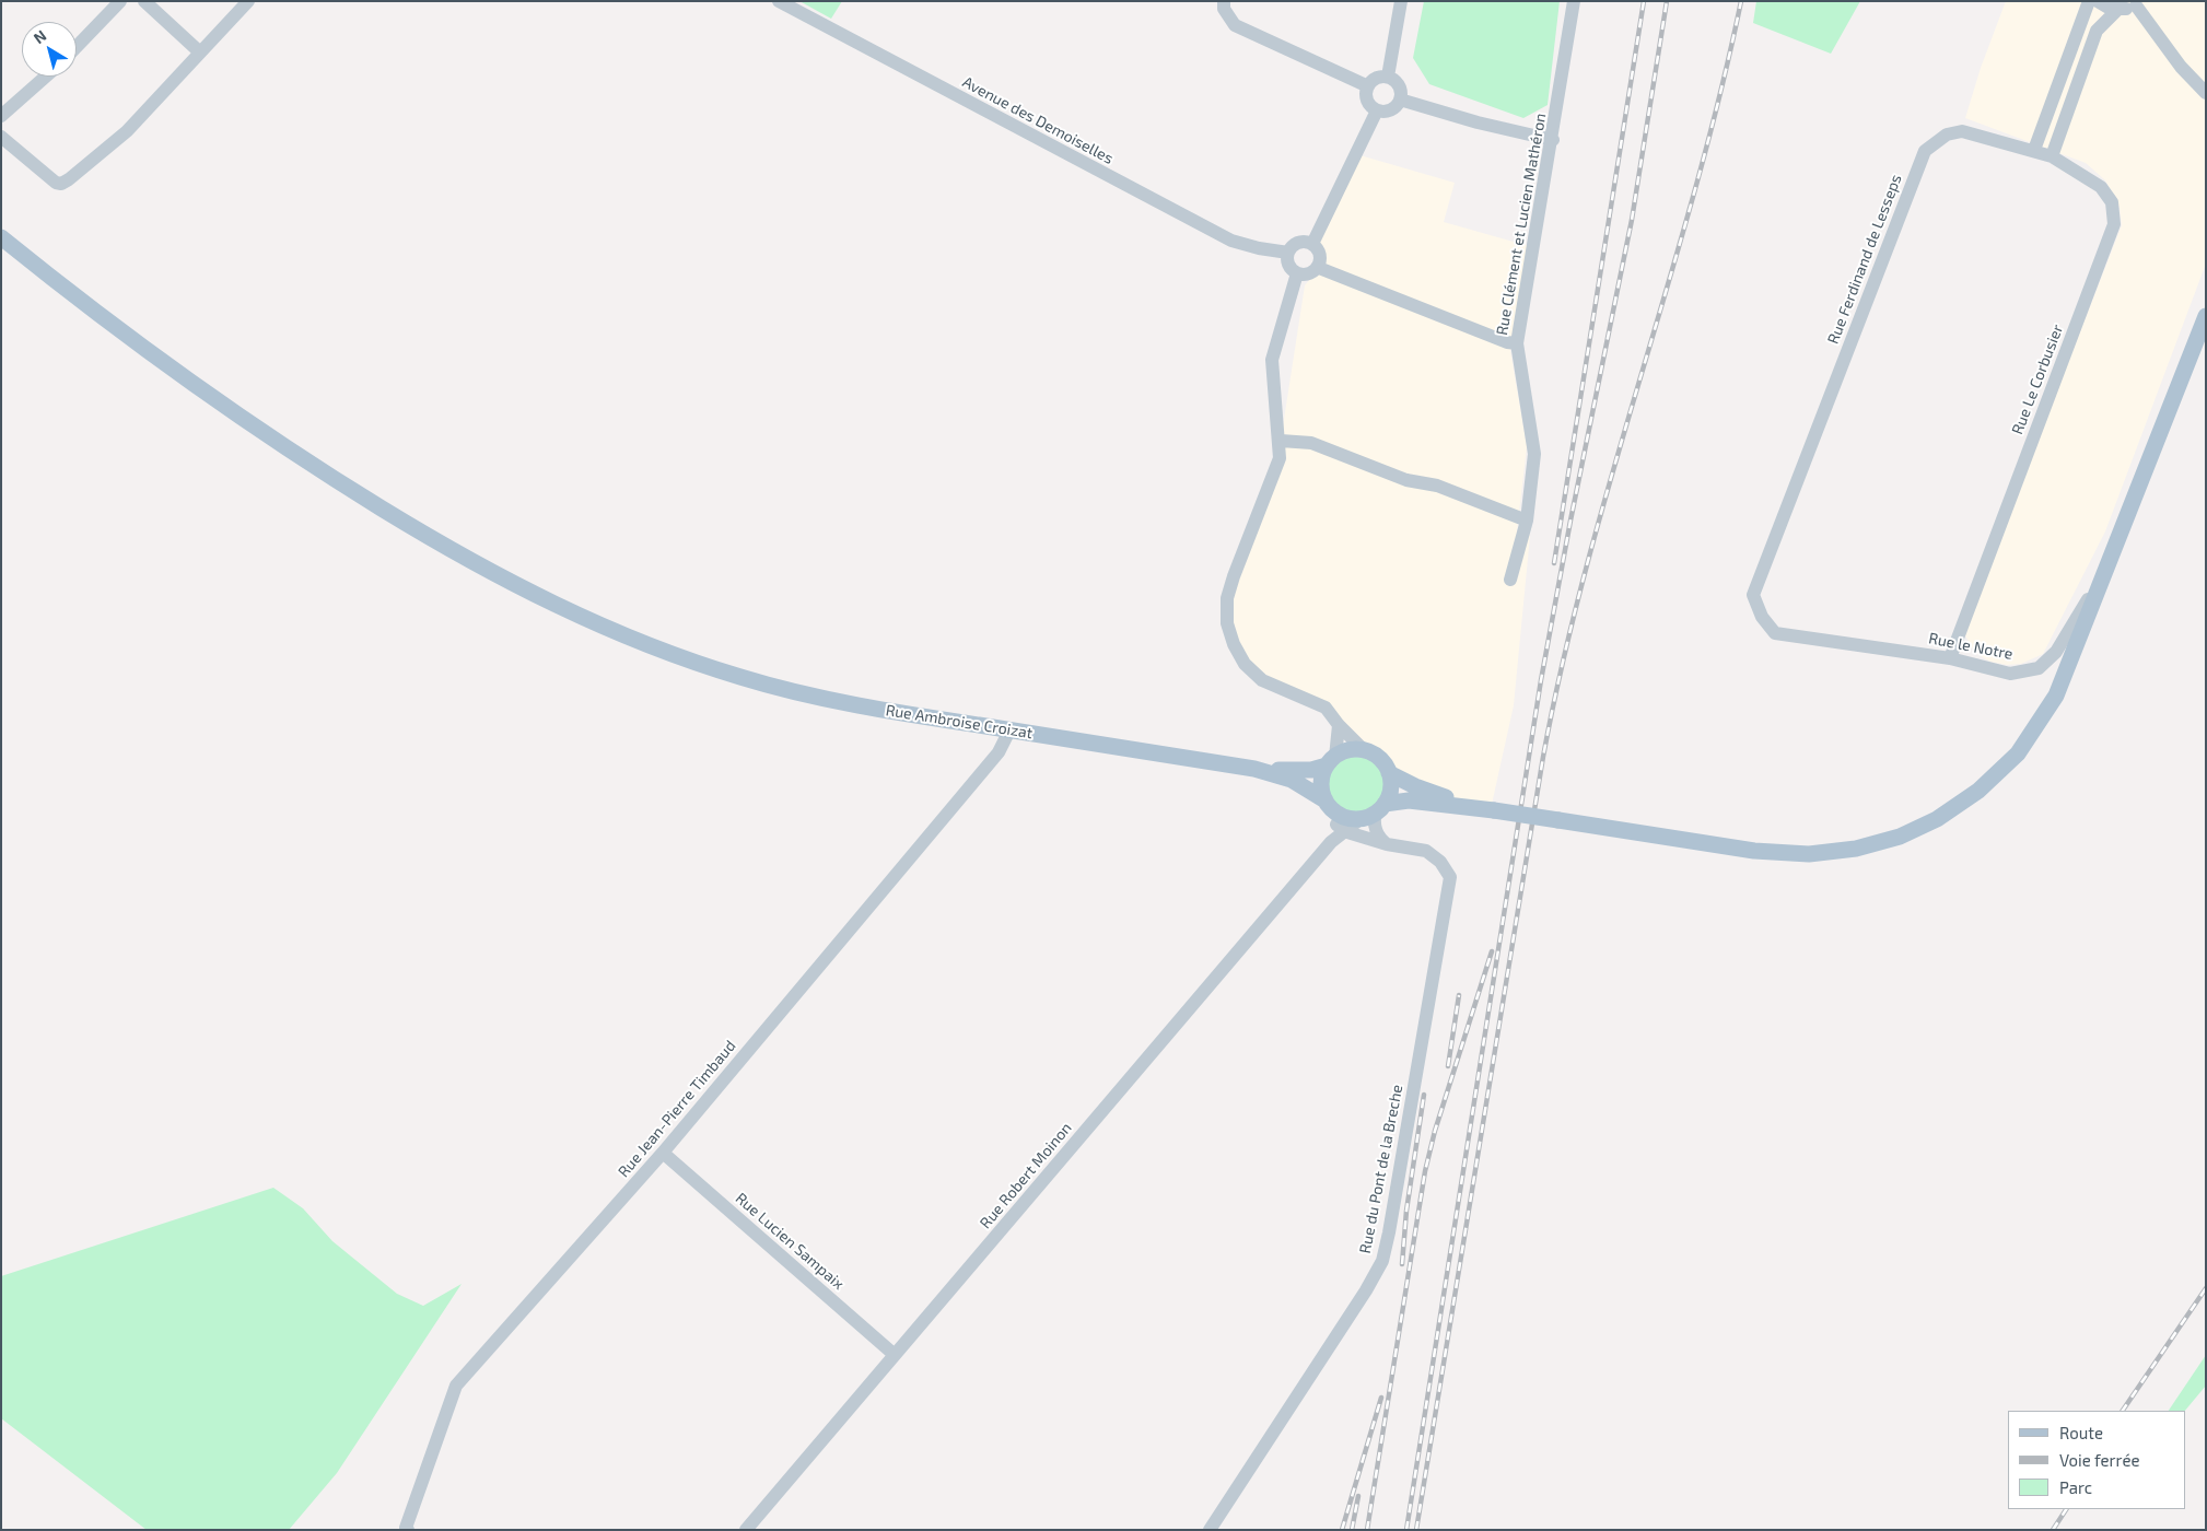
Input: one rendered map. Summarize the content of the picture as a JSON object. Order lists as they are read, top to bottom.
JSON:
{
  "streets": {
    "main road": ["Rue Ambroise Croizat"],
    "street": [
      "Avenue des Demoiselles",
      "Rue Clément et Lucien Mathéron",
      "Rue Ferdinand de Lesseps",
      "Rue Le Corbusier",
      "Rue le Notre",
      "Rue Jean-Pierre Timbaud",
      "Rue du Pont de la Breche",
      "Rue Robert Moinon",
      "Rue Lucien Sampaix"
    ]
  },
  "crossings": [
    ["Rue Ferdinand de Lesseps", "Rue Le Corbusier"],
    ["Rue Ferdinand de Lesseps", "Rue le Notre"],
    ["Rue Le Corbusier", "Rue le Notre"],
    ["Rue Ambroise Croizat", "Rue Jean-Pierre Timbaud"],
    ["Rue Jean-Pierre Timbaud", "Rue Lucien Sampaix"],
    ["Rue du Pont de la Breche", "Rue Robert Moinon"],
    ["Rue Robert Moinon", "Rue Lucien Sampaix"]
  ],
  "legend": ["Route", "Voie ferrée", "Parc"],
  "north": "top left"
}
